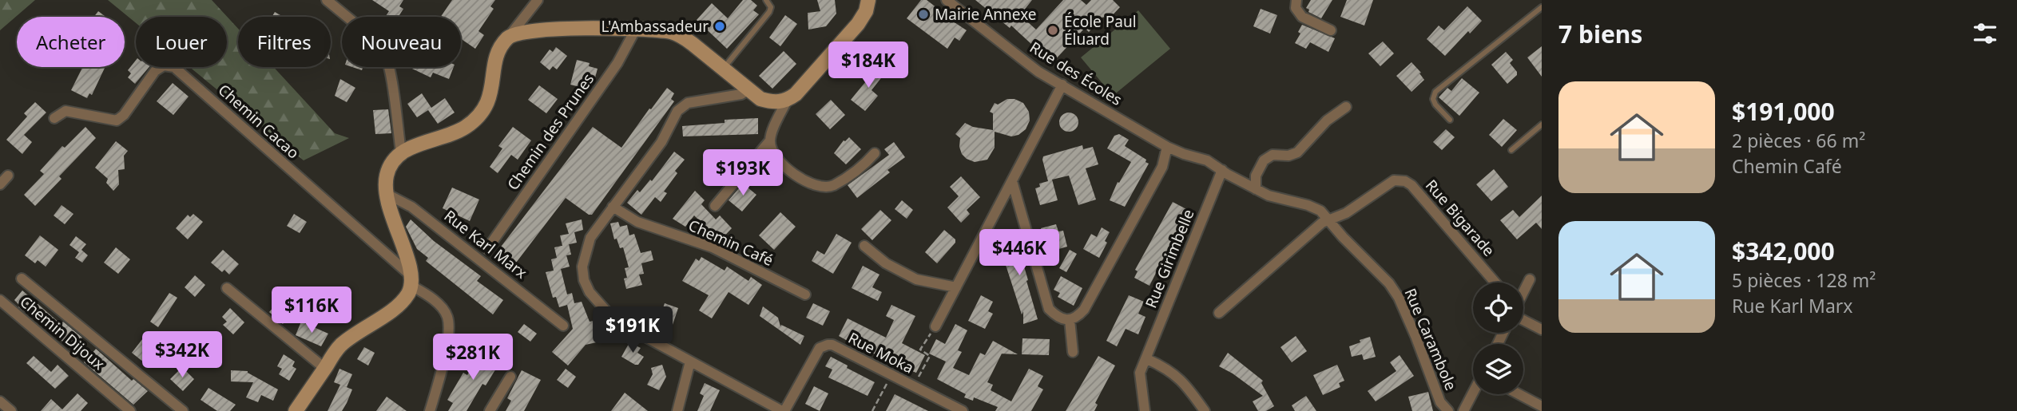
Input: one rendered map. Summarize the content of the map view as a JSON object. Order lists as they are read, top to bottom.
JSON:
{
  "streets": {
    "street": [
      "Rue des Écoles",
      "Chemin Cacao",
      "Chemin des Prunes",
      "Rue Bigarade",
      "Chemin Café",
      "Rue Karl Marx",
      "Rue Girimbelle",
      "Chemin Dijoux",
      "Rue Carambole",
      "Rue Moka"
    ]
  },
  "crossings": [
    ["Rue des Écoles", "Rue Girimbelle"],
    ["Rue des Écoles", "Rue Carambole"],
    ["Rue Bigarade", "Rue Carambole"],
    ["Rue Girimbelle", "Rue Carambole"]
  ],
  "places": ["Mairie Annexe", "L'Ambassadeur", "École Paul Éluard"],
  "page": {
    "heading": "7 biens",
    "chip": [
      "Acheter",
      "Louer",
      "Filtres",
      "Nouveau"
    ],
    "price": [
      "$184K",
      "$193K",
      "$446K",
      "$116K",
      "$191K",
      "$342K",
      "$281K"
    ],
    "list": [
      {
        "name": "$191,000",
        "note": "2 pièces · 66 m² · Chemin Café"
      },
      {
        "name": "$342,000",
        "note": "5 pièces · 128 m² · Rue Karl Marx"
      }
    ]
  }
}
